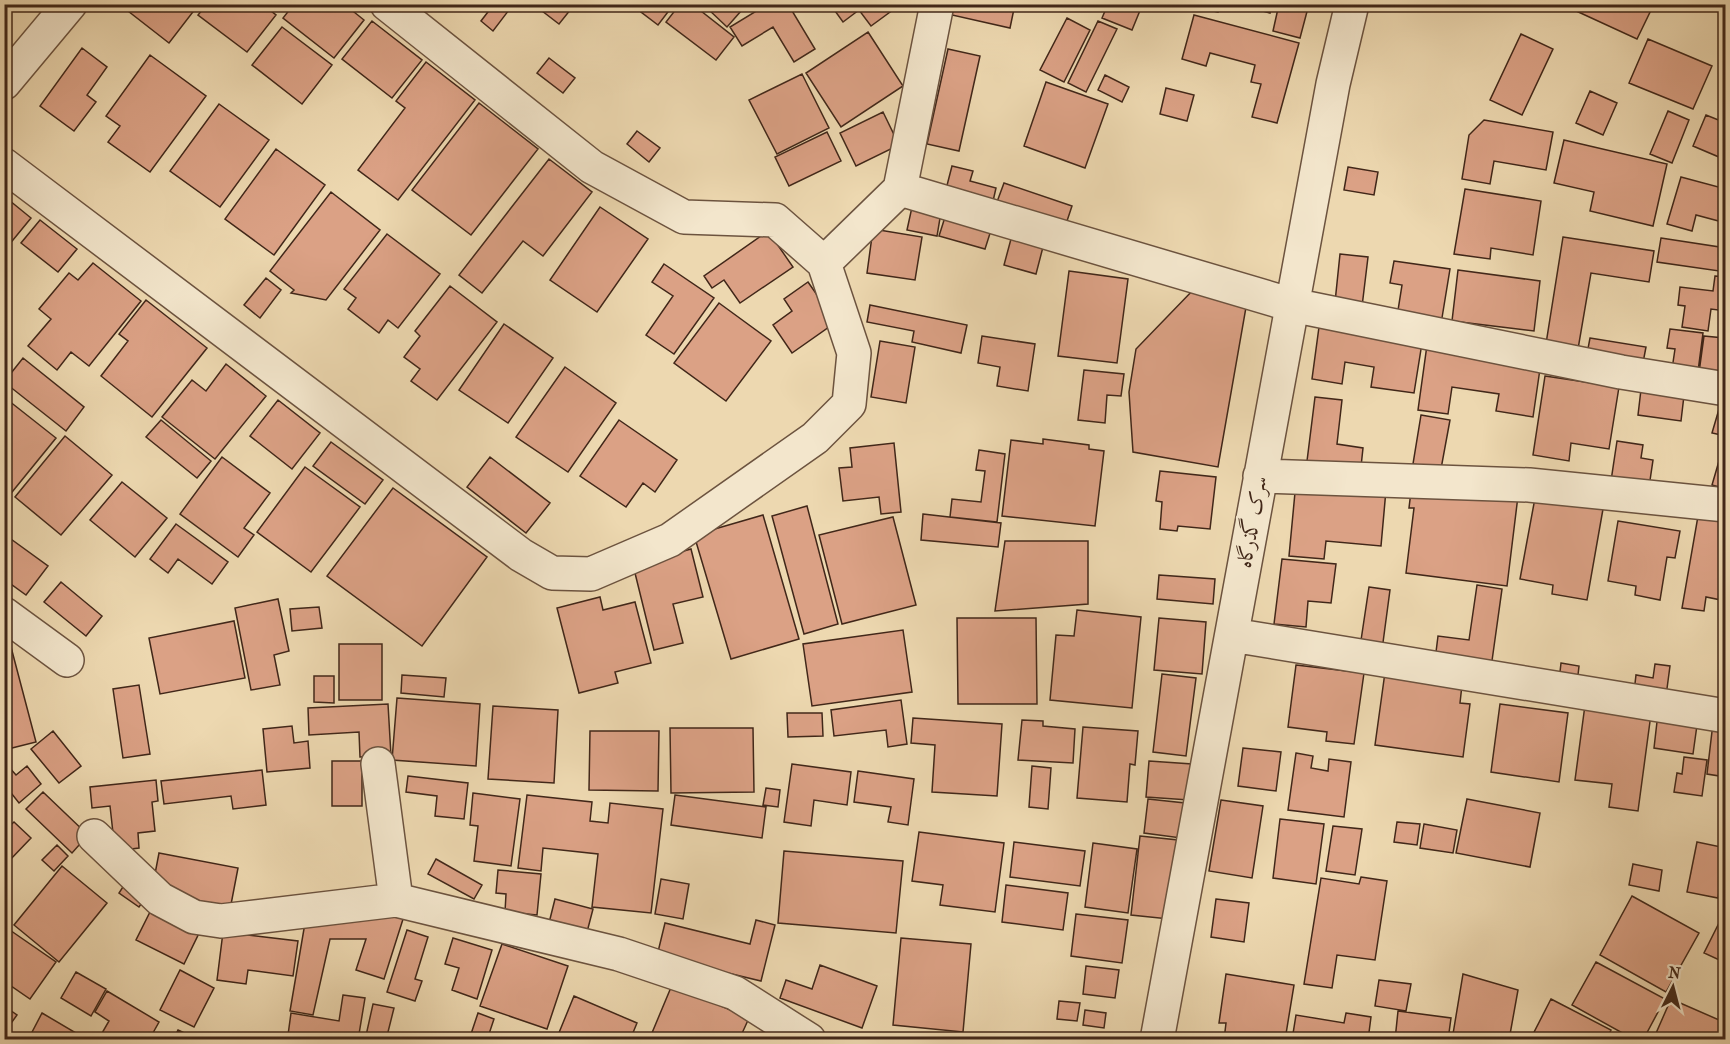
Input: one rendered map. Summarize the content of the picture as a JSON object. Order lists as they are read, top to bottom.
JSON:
{
  "streets": {
    "street": ["سرک گذرگاه"]
  },
  "north": "top"
}
